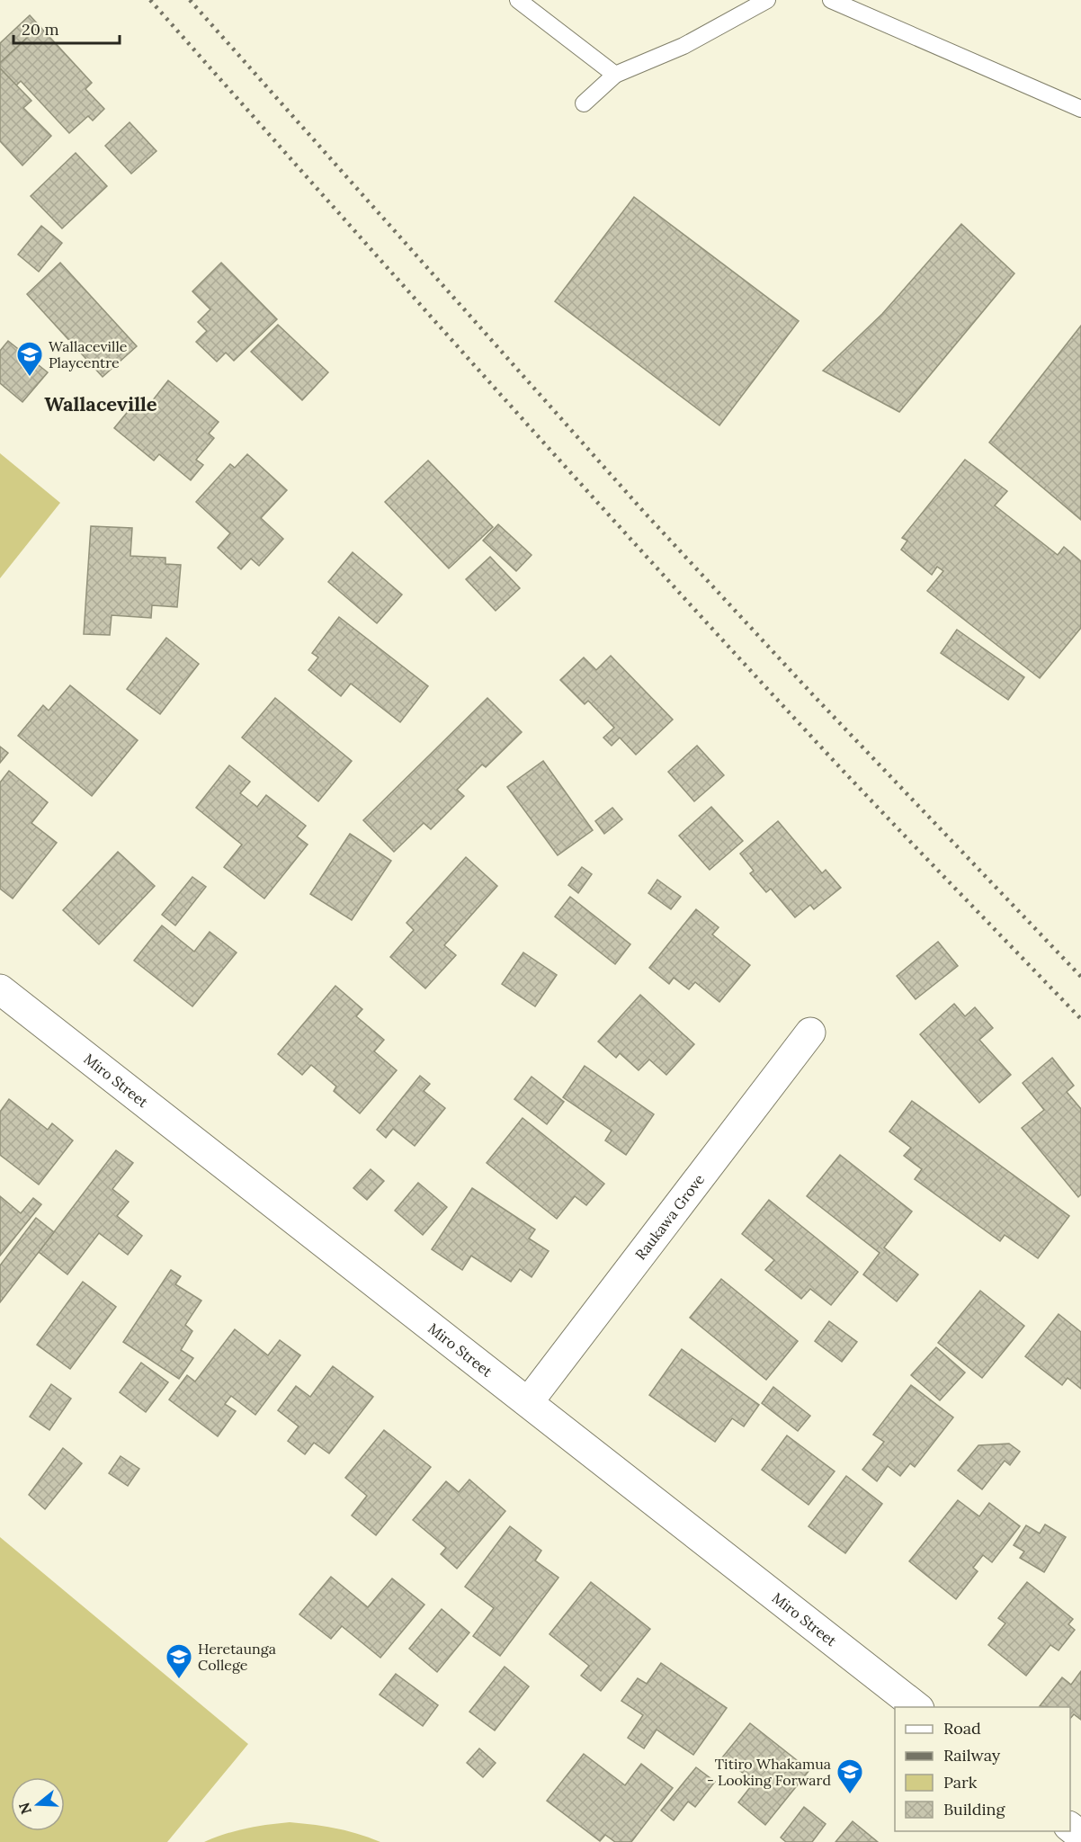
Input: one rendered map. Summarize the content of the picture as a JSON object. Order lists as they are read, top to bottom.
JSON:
{
  "streets": {
    "street": ["Miro Street", "Raukawa Grove"]
  },
  "crossings": [
    ["Miro Street", "Raukawa Grove"]
  ],
  "districts": ["Wallaceville"],
  "places": {
    "school or university": ["Wallaceville Playcentre", "Heretaunga College", "Titiro Whakamua - Looking Forward"]
  },
  "legend": [
    "Road",
    "Railway",
    "Park",
    "Building"
  ],
  "scale_bar": "20 m",
  "north": "left"
}
